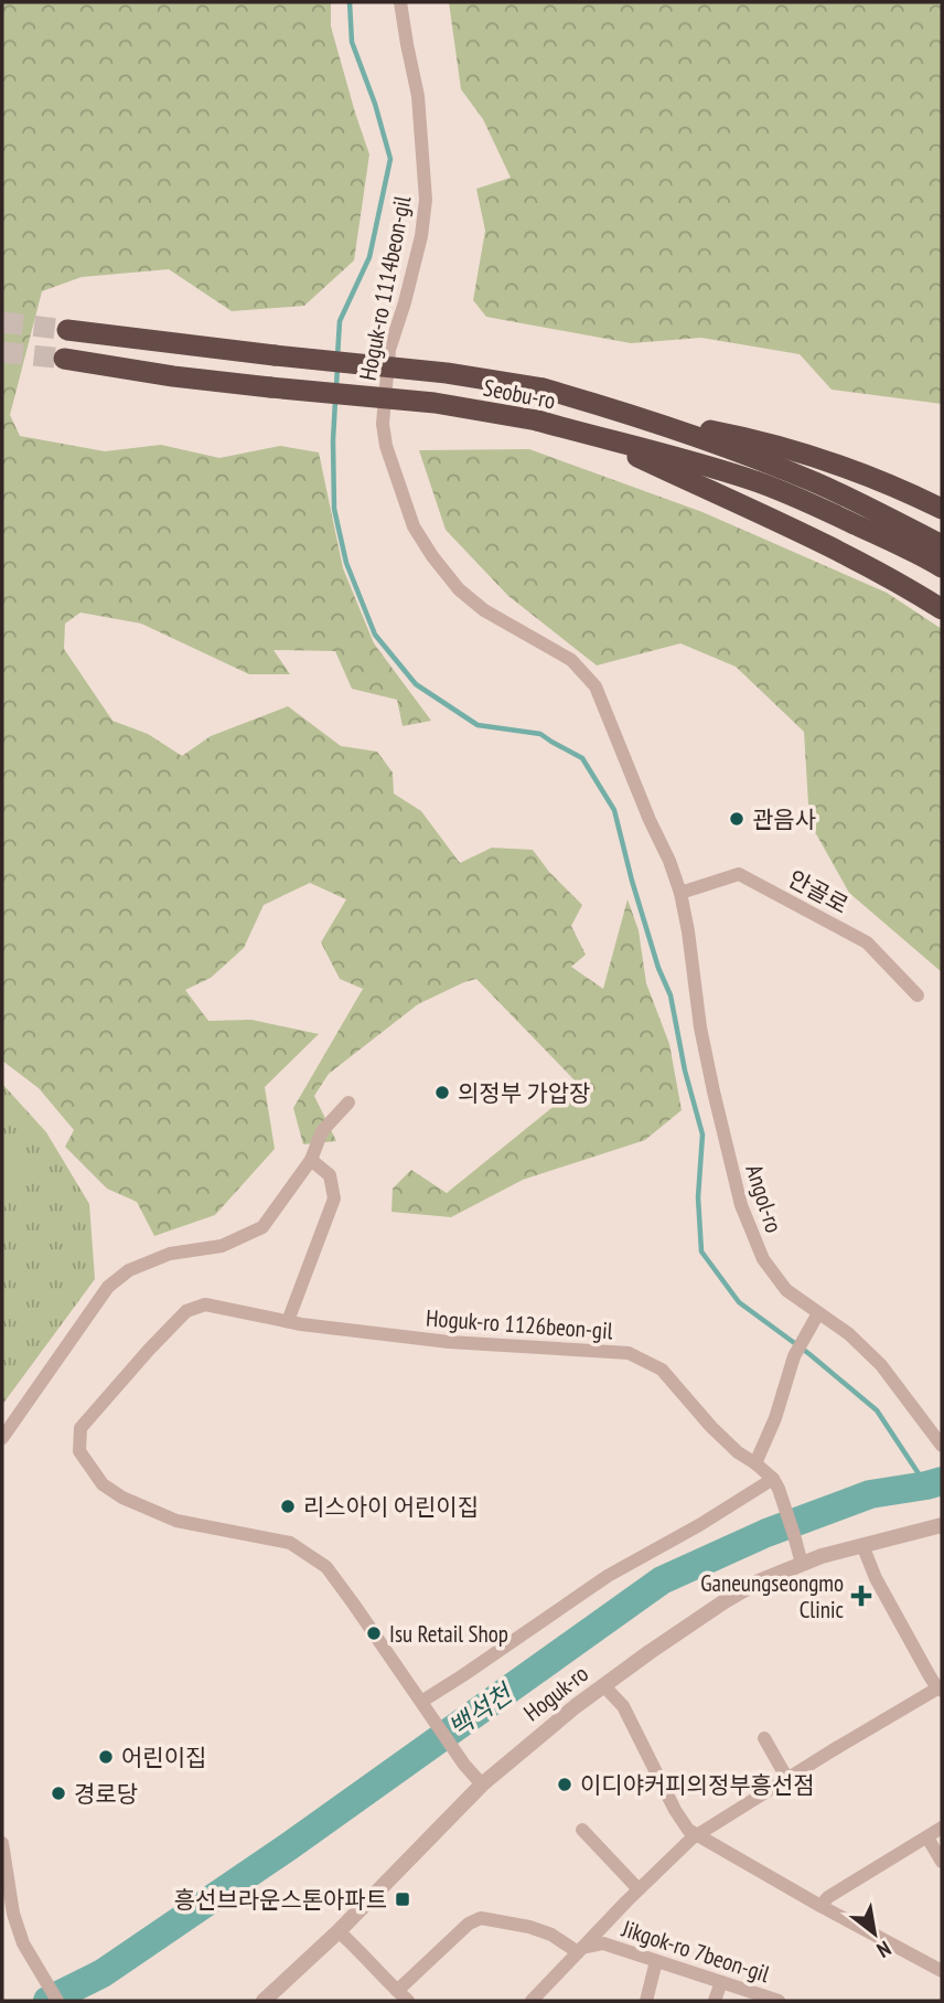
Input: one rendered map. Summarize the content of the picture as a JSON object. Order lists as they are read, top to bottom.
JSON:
{
  "streets": {
    "highway": ["Seobu-ro"],
    "street": [
      "Hoguk-ro 1114beon-gil",
      "안골로",
      "Angol-ro",
      "Hoguk-ro 1126beon-gil",
      "Hoguk-ro",
      "Jikgok-ro 7beon-gil"
    ]
  },
  "crossings": [
    ["Hoguk-ro 1114beon-gil", "안골로"],
    ["Hoguk-ro 1114beon-gil", "Angol-ro"],
    ["안골로", "Angol-ro"]
  ],
  "water": ["백석천"],
  "places": {
    "other": [
      "관음사",
      "의정부 가압장",
      "리스아이 어린이집",
      "Isu Retail Shop",
      "어린이집",
      "이디야커피의정부흥선점",
      "경로당"
    ],
    "health": ["Ganeungseongmo Clinic"],
    "transit": ["흥선브라운스톤아파트"]
  },
  "north": "bottom right"
}
